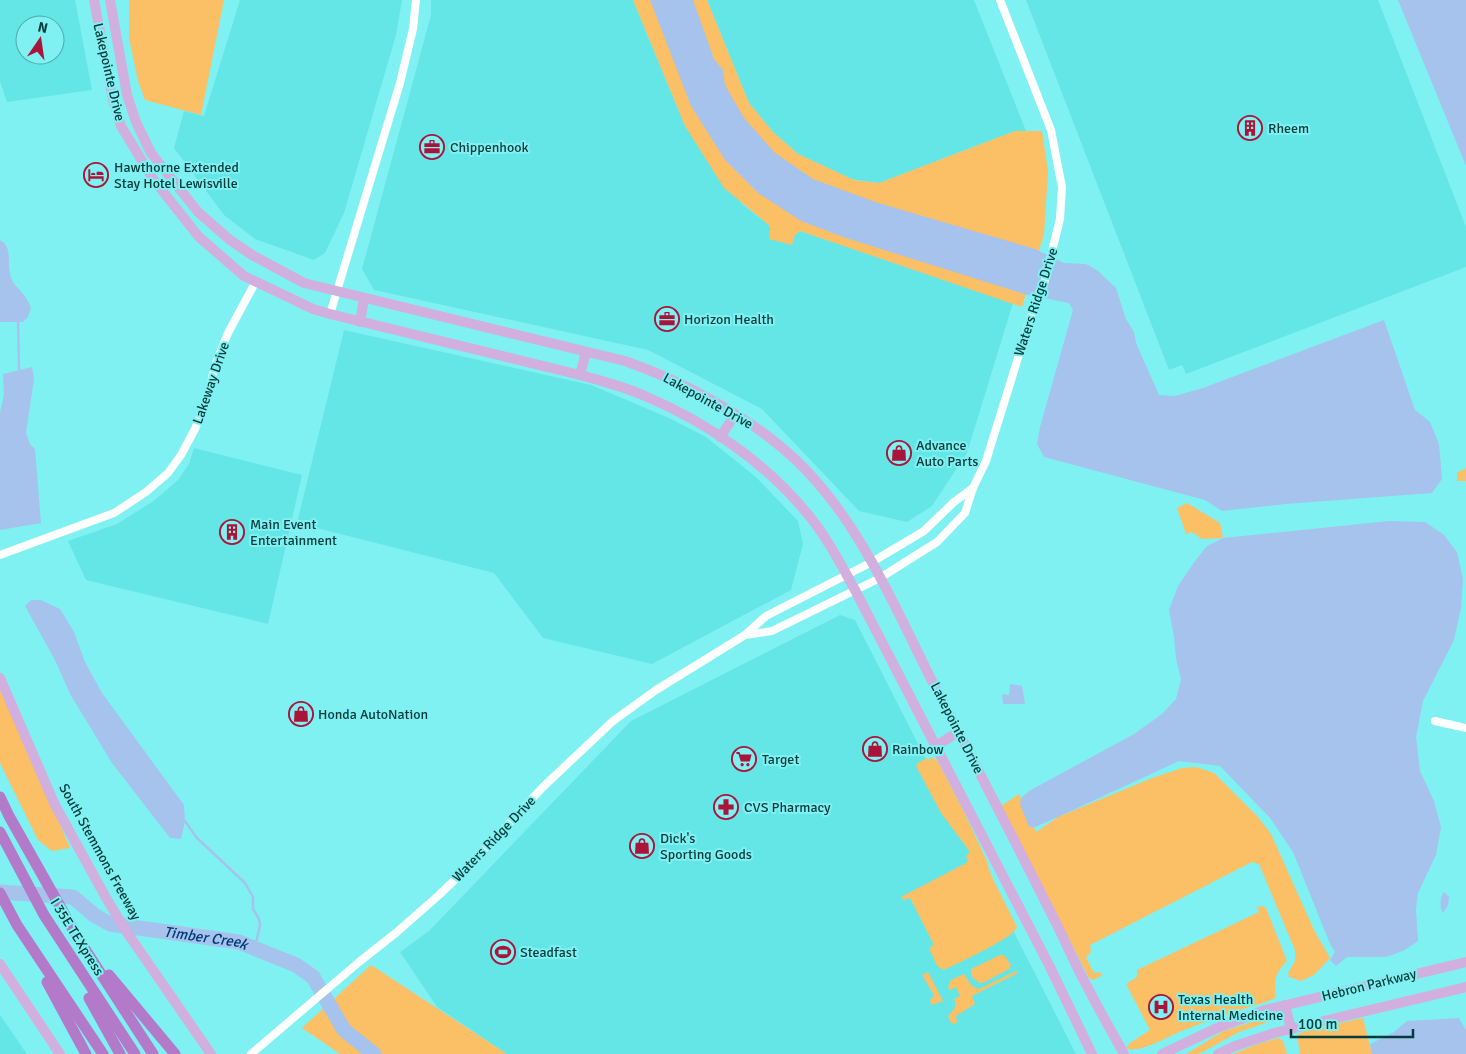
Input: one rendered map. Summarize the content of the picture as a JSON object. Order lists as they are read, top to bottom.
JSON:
{
  "streets": {
    "highway": ["I 35E TEXpress"],
    "main road": ["Lakepointe Drive", "South Stemmons Freeway", "Hebron Parkway"],
    "street": ["Waters Ridge Drive", "Lakeway Drive"]
  },
  "crossings": [
    ["Lakepointe Drive", "Waters Ridge Drive"],
    ["Lakepointe Drive", "Lakeway Drive"]
  ],
  "water": ["Timber Creek"],
  "places": {
    "building": ["Rheem", "Main Event Entertainment"],
    "office": ["Chippenhook", "Horizon Health"],
    "hotel": ["Hawthorne Extended Stay Hotel Lewisville"],
    "shop": [
      "Advance Auto Parts",
      "Honda AutoNation",
      "Rainbow",
      "Dick's Sporting Goods"
    ],
    "supermarket": ["Target"],
    "pharmacy": ["CVS Pharmacy"],
    "sports": ["Steadfast"],
    "hospital": ["Texas Health Internal Medicine"]
  },
  "scale_bar": "100 m",
  "north": "top"
}
